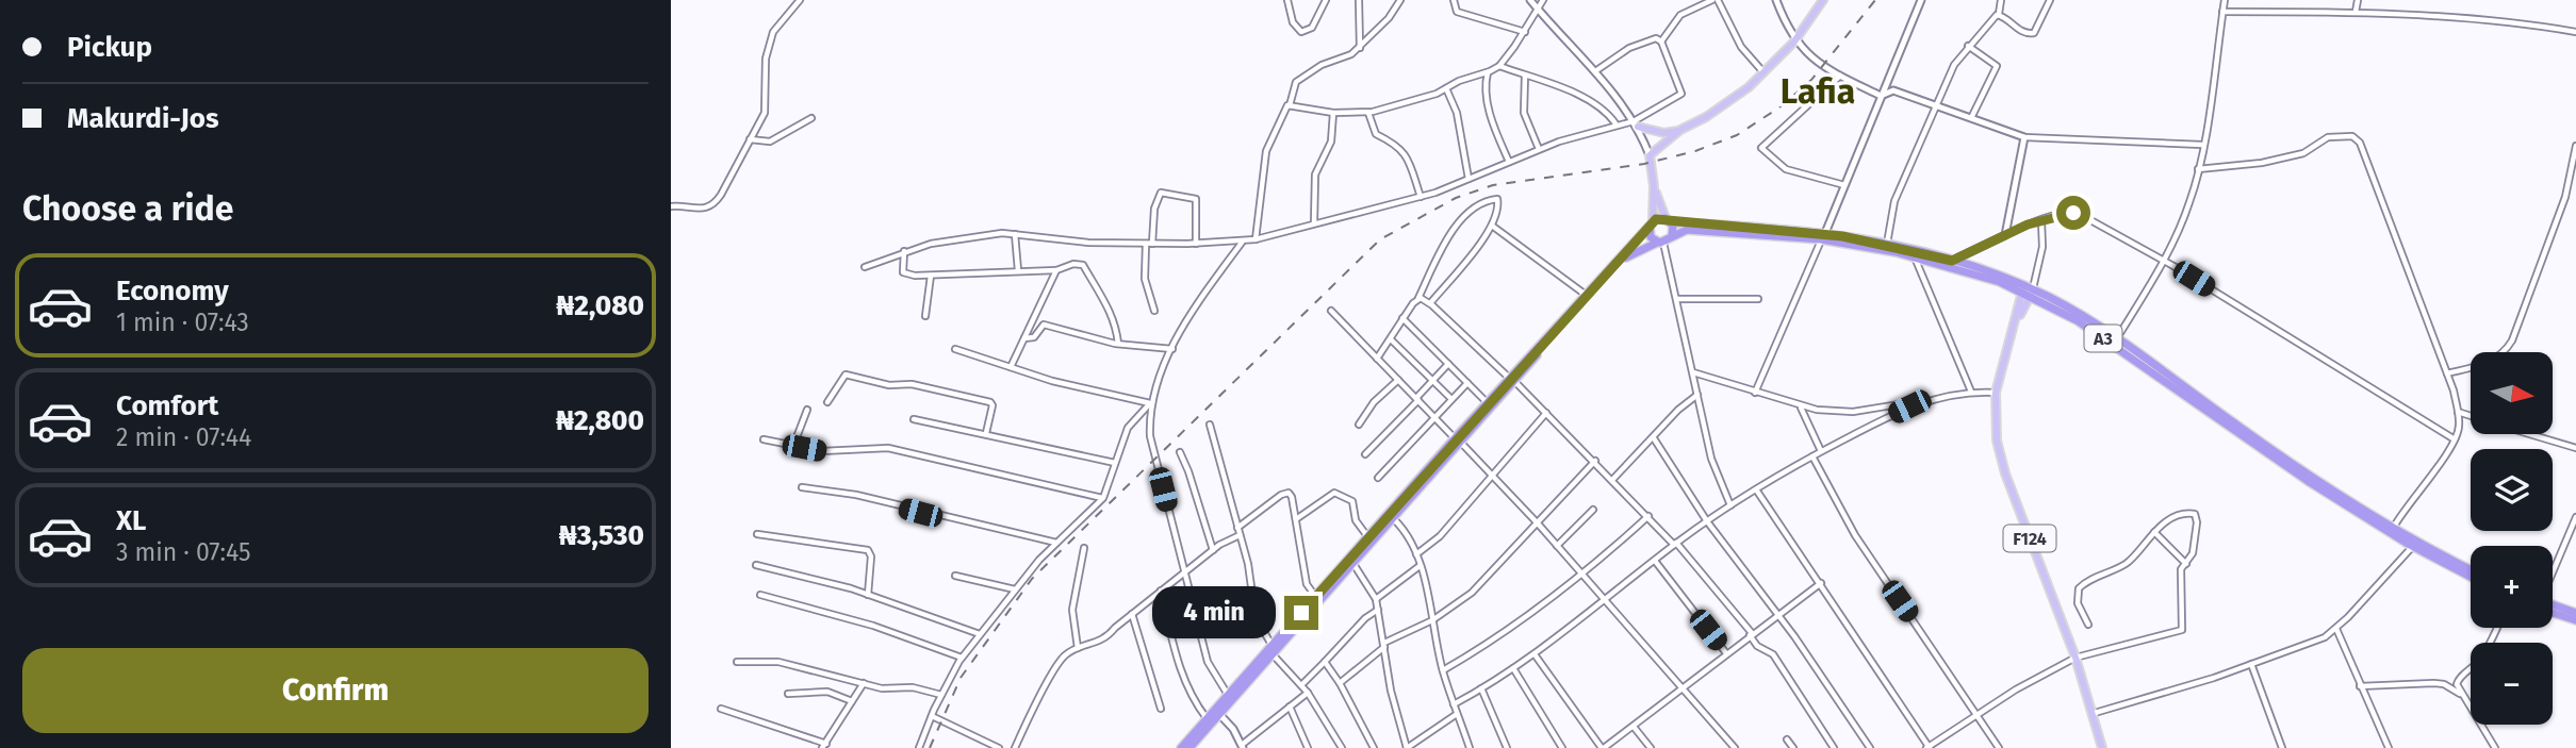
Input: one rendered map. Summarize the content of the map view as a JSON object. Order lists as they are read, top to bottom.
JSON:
{
  "streets": {
    "highway": ["A3"],
    "main road": ["F124"]
  },
  "crossings": [
    ["A3", "F124"]
  ],
  "districts": ["Lafia"],
  "north": "right",
  "page": {
    "banner": ["Pickup", "Makurdi-Jos"],
    "heading": "Choose a ride",
    "list": [
      {
        "name": "Economy",
        "note": "1 min · 07:43",
        "value": "₦2,080"
      },
      {
        "name": "Comfort",
        "note": "2 min · 07:44",
        "value": "₦2,800"
      },
      {
        "name": "XL",
        "note": "3 min · 07:45",
        "value": "₦3,530"
      }
    ],
    "map_buttons": ["+", "−"],
    "bubble": "4 min",
    "buttons": "Confirm"
  }
}
